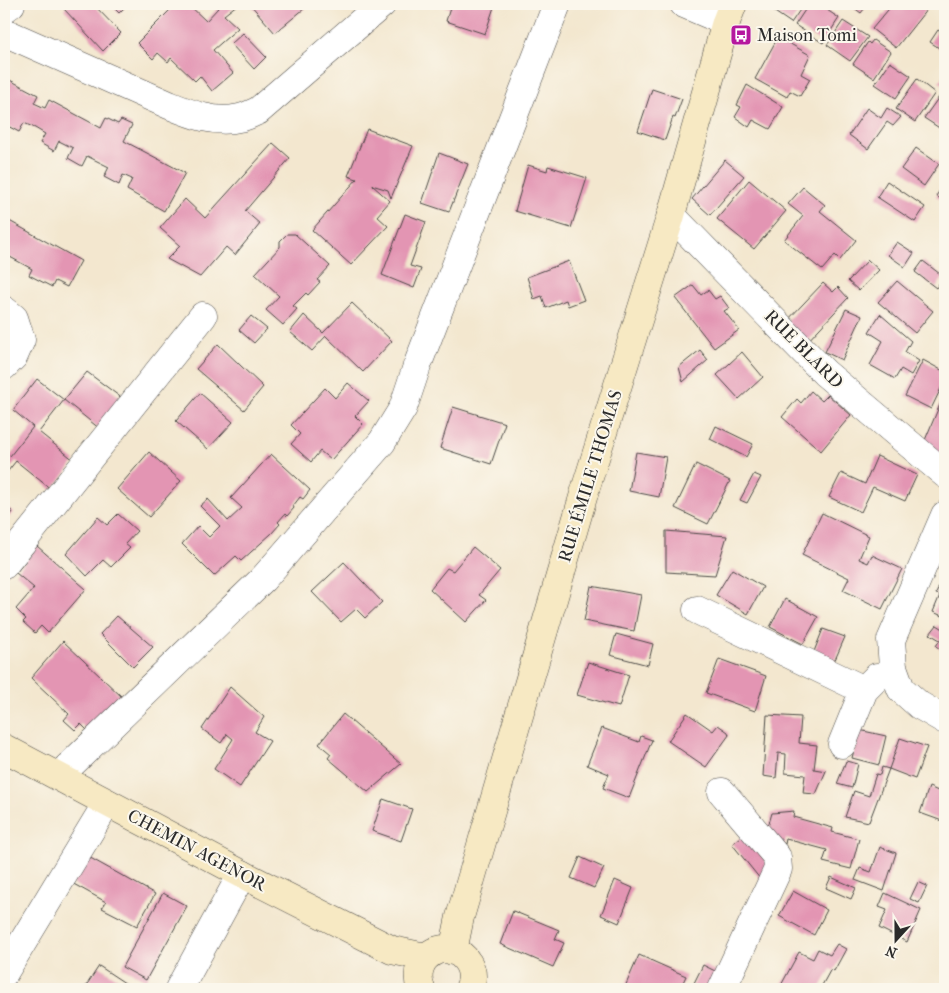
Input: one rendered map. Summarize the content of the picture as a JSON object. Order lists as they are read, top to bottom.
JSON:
{
  "streets": {
    "street": ["RUE BLARD", "RUE ÉMILE THOMAS", "CHEMIN AGENOR"]
  },
  "crossings": [
    ["RUE BLARD", "RUE ÉMILE THOMAS"]
  ],
  "places": {
    "bus stop": ["Maison Tomi"]
  },
  "north": "bottom"
}
